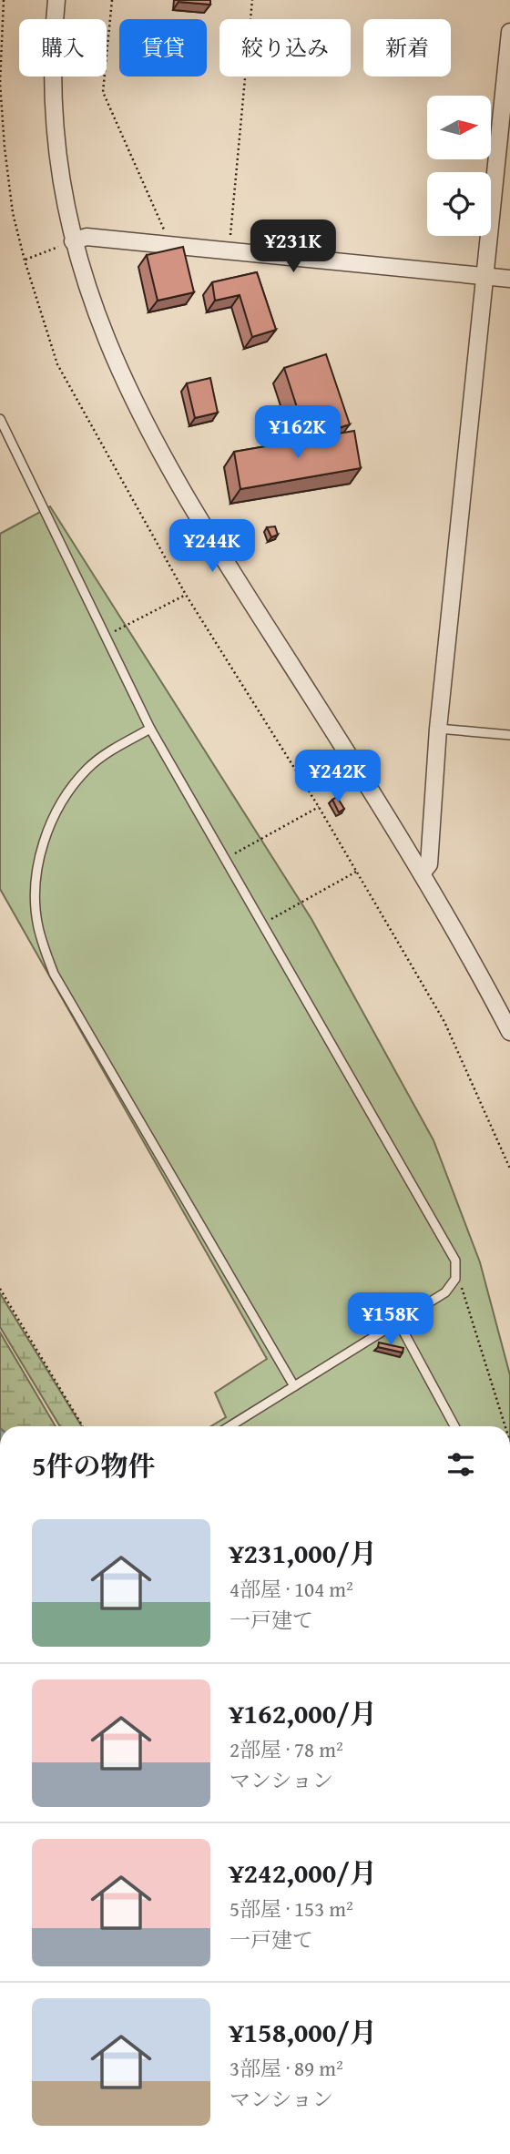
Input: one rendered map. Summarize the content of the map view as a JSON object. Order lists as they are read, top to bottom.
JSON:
{
  "north": "right",
  "page": {
    "chip": [
      "購入",
      "賃貸",
      "絞り込み",
      "新着"
    ],
    "price": [
      "¥231K",
      "¥162K",
      "¥244K",
      "¥242K",
      "¥158K"
    ],
    "heading": "5件の物件",
    "list": [
      {
        "name": "¥231,000/月",
        "note": "4部屋 · 104 m² · 一戸建て"
      },
      {
        "name": "¥162,000/月",
        "note": "2部屋 · 78 m² · マンション"
      },
      {
        "name": "¥242,000/月",
        "note": "5部屋 · 153 m² · 一戸建て"
      },
      {
        "name": "¥158,000/月",
        "note": "3部屋 · 89 m² · マンション"
      }
    ]
  }
}
